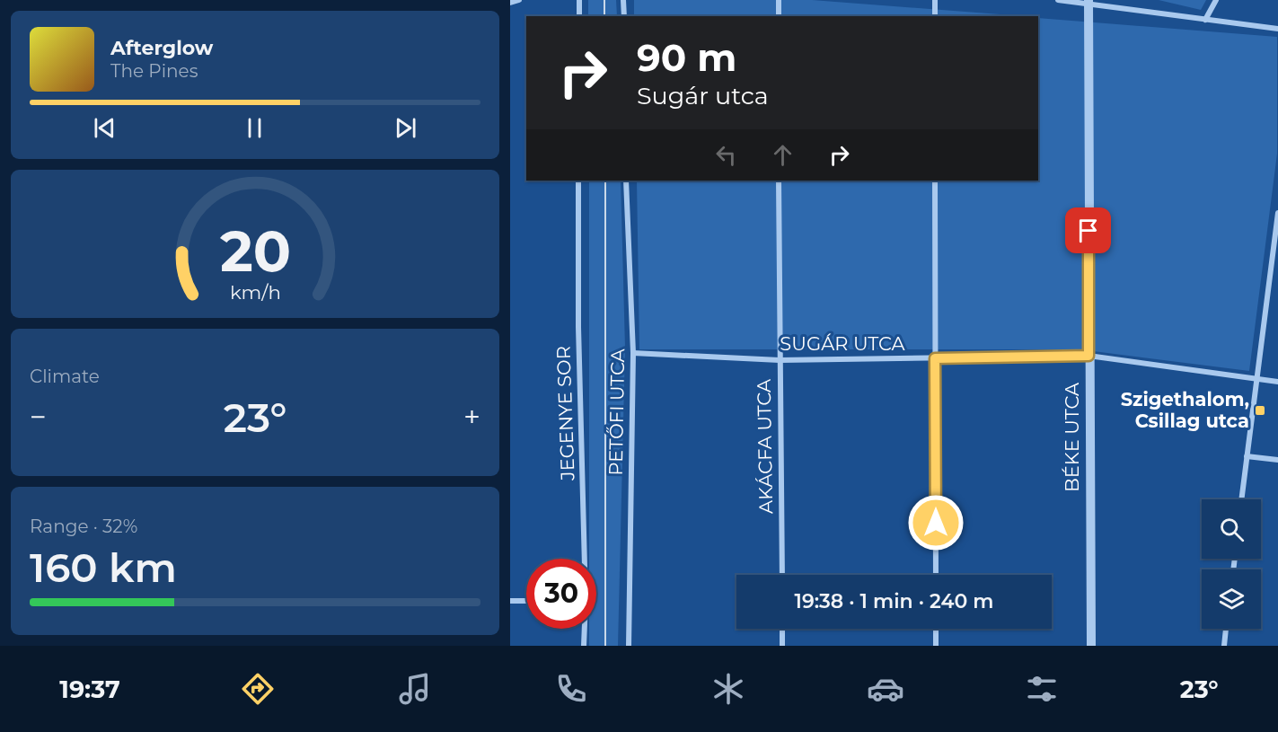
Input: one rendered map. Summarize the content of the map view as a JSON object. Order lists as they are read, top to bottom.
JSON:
{
  "streets": {
    "street": [
      "SUGÁR UTCA",
      "PETŐFI UTCA",
      "JEGENYE SOR",
      "BÉKE UTCA",
      "AKÁCFA UTCA"
    ]
  },
  "crossings": [
    ["SUGÁR UTCA", "PETŐFI UTCA"],
    ["SUGÁR UTCA", "BÉKE UTCA"],
    ["SUGÁR UTCA", "AKÁCFA UTCA"]
  ],
  "places": {
    "transit": ["Szigethalom, Csillag utca"]
  },
  "page": {
    "turn": ["90 m", "Sugár utca"],
    "song": ["Afterglow", "The Pines"],
    "tile": [
      "Climate",
      ["Range · 32%", "160 km"]
    ],
    "heat": ["−", "23°", "+"],
    "limit": "30",
    "trip": "19:38 · 1 min · 240 m",
    "tabs": ["19:37", "23°"],
    "gauge": ["20", "km/h"]
  }
}
